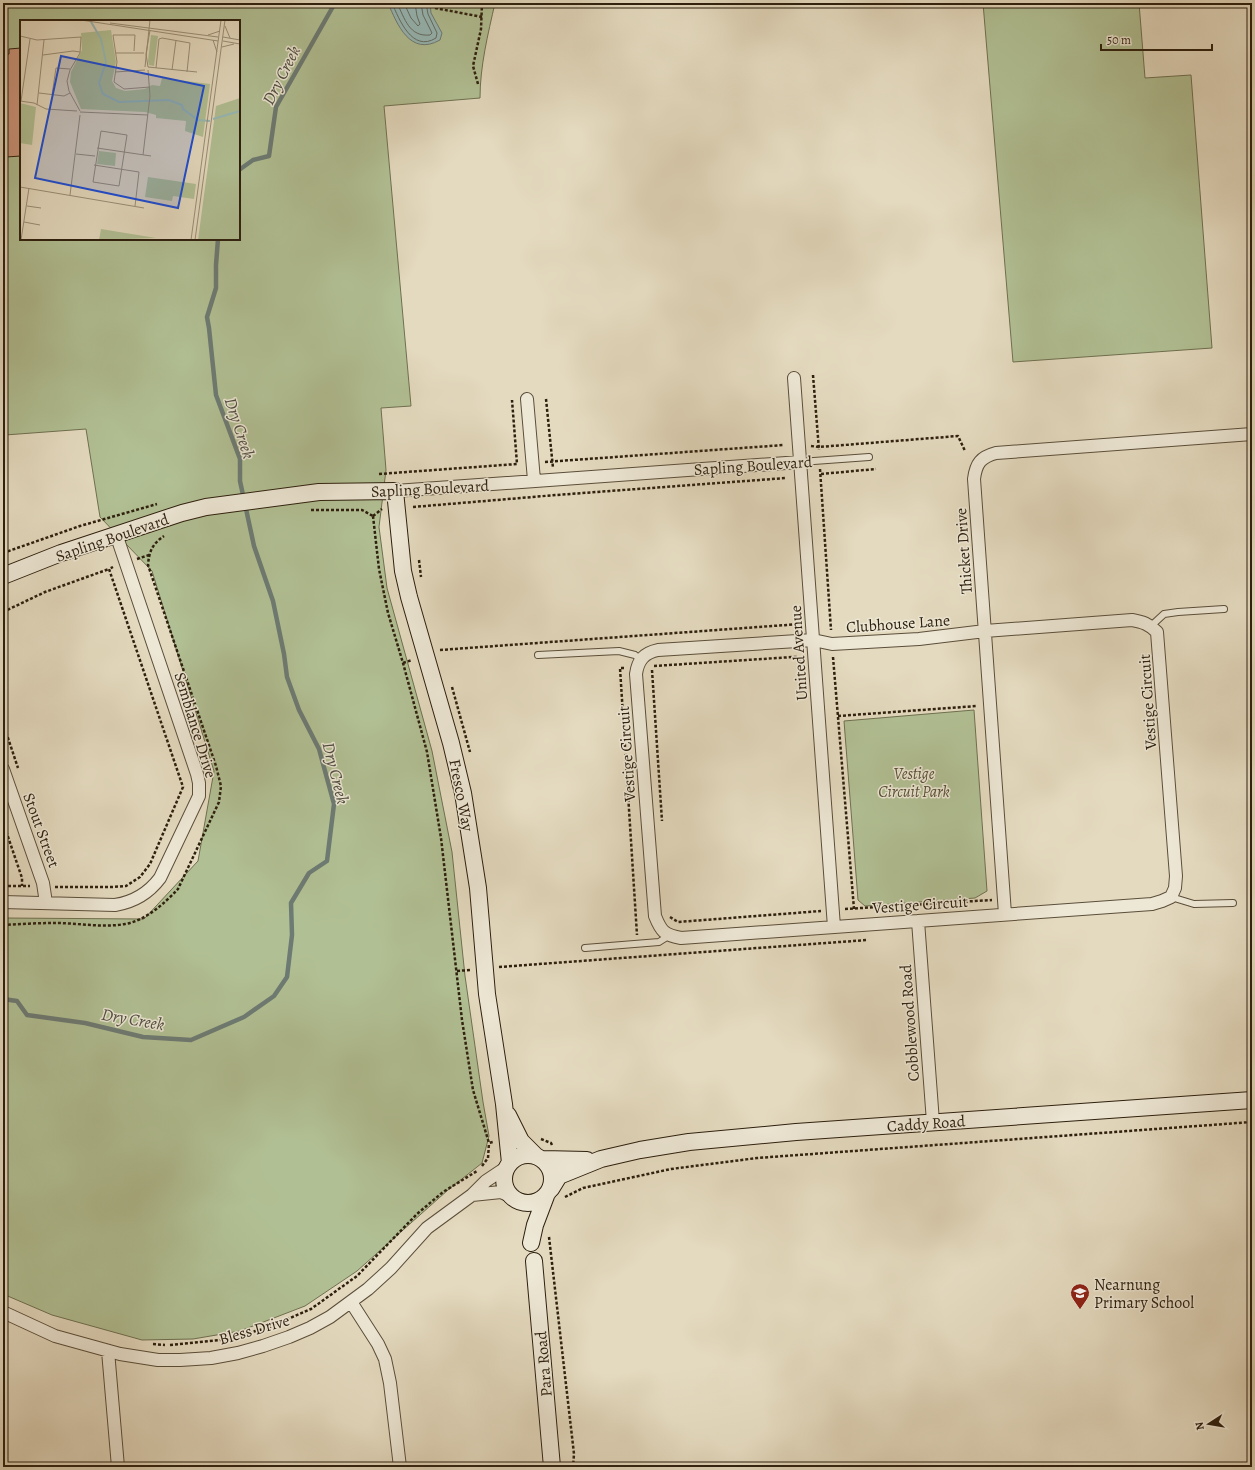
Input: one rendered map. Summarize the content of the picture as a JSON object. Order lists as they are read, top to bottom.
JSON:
{
  "streets": {
    "street": [
      "Sapling Boulevard",
      "Thicket Drive",
      "Clubhouse Lane",
      "United Avenue",
      "Vestige Circuit",
      "Semblance Drive",
      "Fresco Way",
      "Stout Street",
      "Cobblewood Road",
      "Caddy Road",
      "Bless Drive",
      "Para Road"
    ]
  },
  "crossings": [
    ["Sapling Boulevard", "United Avenue"],
    ["Sapling Boulevard", "Semblance Drive"],
    ["Sapling Boulevard", "Fresco Way"],
    ["Thicket Drive", "Clubhouse Lane"],
    ["Thicket Drive", "Vestige Circuit"],
    ["Clubhouse Lane", "United Avenue"],
    ["United Avenue", "Vestige Circuit"],
    ["Vestige Circuit", "Cobblewood Road"],
    ["Semblance Drive", "Stout Street"],
    ["Fresco Way", "Caddy Road"],
    ["Fresco Way", "Bless Drive"],
    ["Cobblewood Road", "Caddy Road"],
    ["Caddy Road", "Bless Drive"]
  ],
  "water": ["Dry Creek"],
  "parks": ["Vestige Circuit Park"],
  "places": {
    "school or university": ["Nearnung Primary School"]
  },
  "scale_bar": "50 m",
  "north": "left"
}
